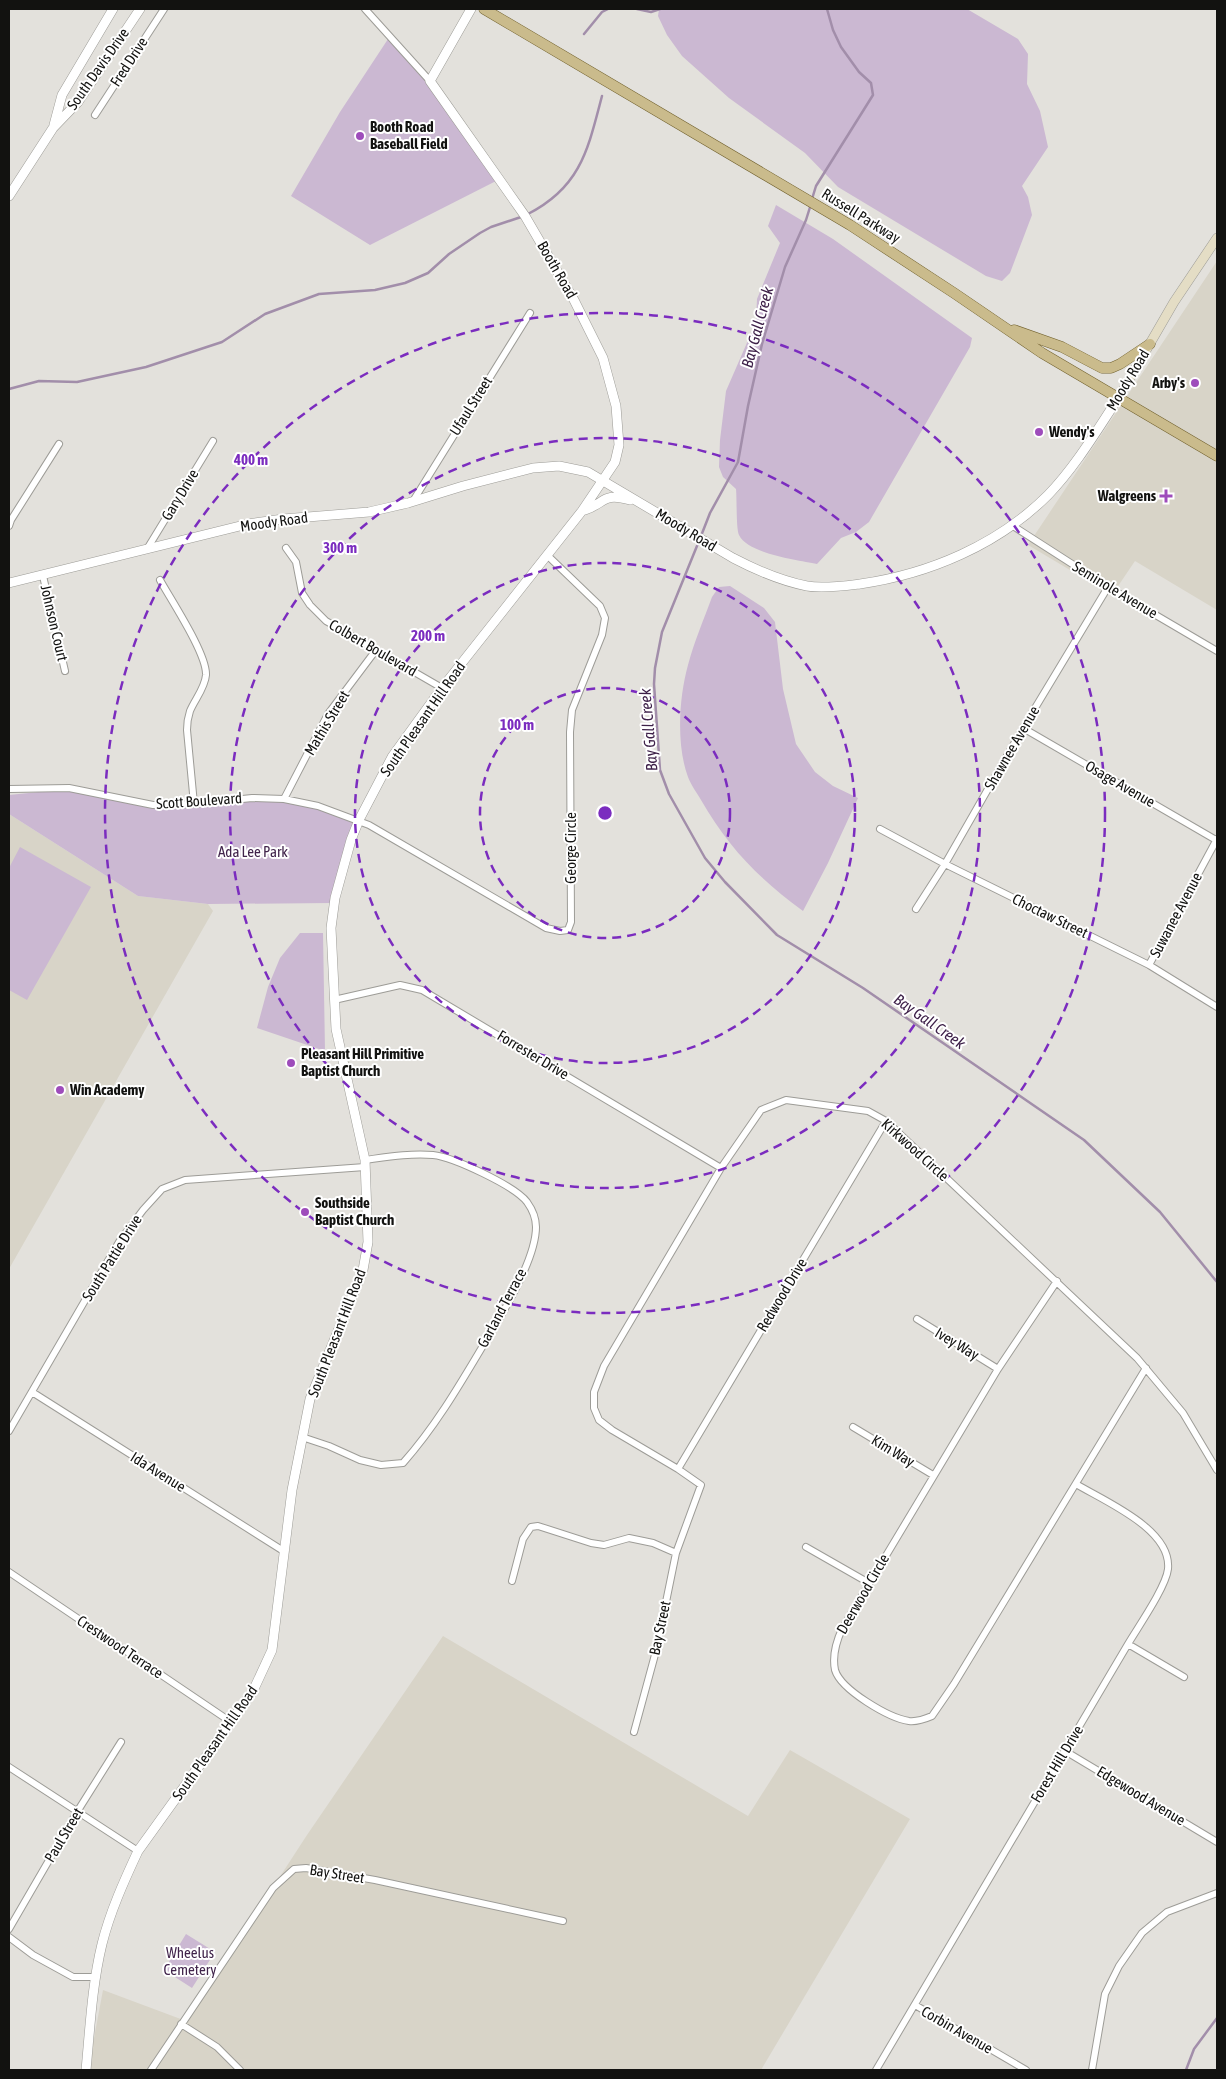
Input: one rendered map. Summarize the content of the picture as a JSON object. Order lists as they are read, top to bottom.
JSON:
{
  "streets": {
    "main road": ["Russell Parkway", "Moody Road"],
    "street": [
      "Fred Drive",
      "South Davis Drive",
      "Booth Road",
      "Ufaul Street",
      "Gary Drive",
      "Seminole Avenue",
      "Johnson Court",
      "Colbert Boulevard",
      "South Pleasant Hill Road",
      "Mathis Street",
      "Shawnee Avenue",
      "Osage Avenue",
      "Scott Boulevard",
      "George Circle",
      "Suwanee Avenue",
      "Choctaw Street",
      "Forrester Drive",
      "Kirkwood Circle",
      "South Pattie Drive",
      "Redwood Drive",
      "Garland Terrace",
      "Ivey Way",
      "Kim Way",
      "Ida Avenue",
      "Deerwood Circle",
      "Bay Street",
      "Crestwood Terrace",
      "Forest Hill Drive",
      "Edgewood Avenue",
      "Paul Street",
      "Corbin Avenue"
    ]
  },
  "crossings": [
    ["Russell Parkway", "Moody Road"],
    ["Booth Road", "Moody Road"],
    ["Booth Road", "South Pleasant Hill Road"],
    ["Moody Road", "Ufaul Street"],
    ["Moody Road", "Gary Drive"],
    ["Moody Road", "Seminole Avenue"],
    ["Moody Road", "Johnson Court"],
    ["Moody Road", "South Pleasant Hill Road"],
    ["Seminole Avenue", "Shawnee Avenue"],
    ["Colbert Boulevard", "South Pleasant Hill Road"],
    ["Colbert Boulevard", "Mathis Street"],
    ["South Pleasant Hill Road", "Scott Boulevard"],
    ["South Pleasant Hill Road", "George Circle"],
    ["South Pleasant Hill Road", "Forrester Drive"],
    ["South Pleasant Hill Road", "South Pattie Drive"],
    ["South Pleasant Hill Road", "Garland Terrace"],
    ["South Pleasant Hill Road", "Ida Avenue"],
    ["South Pleasant Hill Road", "Crestwood Terrace"],
    ["Mathis Street", "Scott Boulevard"],
    ["Shawnee Avenue", "Osage Avenue"],
    ["Shawnee Avenue", "Choctaw Street"],
    ["Osage Avenue", "Suwanee Avenue"],
    ["Scott Boulevard", "George Circle"],
    ["Suwanee Avenue", "Choctaw Street"],
    ["Forrester Drive", "Kirkwood Circle"],
    ["Kirkwood Circle", "Redwood Drive"],
    ["Kirkwood Circle", "Deerwood Circle"],
    ["Kirkwood Circle", "Bay Street"],
    ["South Pattie Drive", "Garland Terrace"],
    ["South Pattie Drive", "Ida Avenue"],
    ["Redwood Drive", "Bay Street"],
    ["Ivey Way", "Deerwood Circle"],
    ["Kim Way", "Deerwood Circle"],
    ["Deerwood Circle", "Forest Hill Drive"],
    ["Forest Hill Drive", "Edgewood Avenue"],
    ["Forest Hill Drive", "Corbin Avenue"]
  ],
  "water": ["Bay Gall Creek"],
  "parks": ["Ada Lee Park", "Wheelus Cemetery"],
  "places": {
    "other": [
      "Booth Road Baseball Field",
      "Arby's",
      "Wendy's",
      "Pleasant Hill Primitive Baptist Church",
      "Win Academy",
      "Southside Baptist Church"
    ],
    "health": ["Walgreens"]
  },
  "rings": [
    "400 m",
    "300 m",
    "200 m",
    "100 m"
  ]
}
